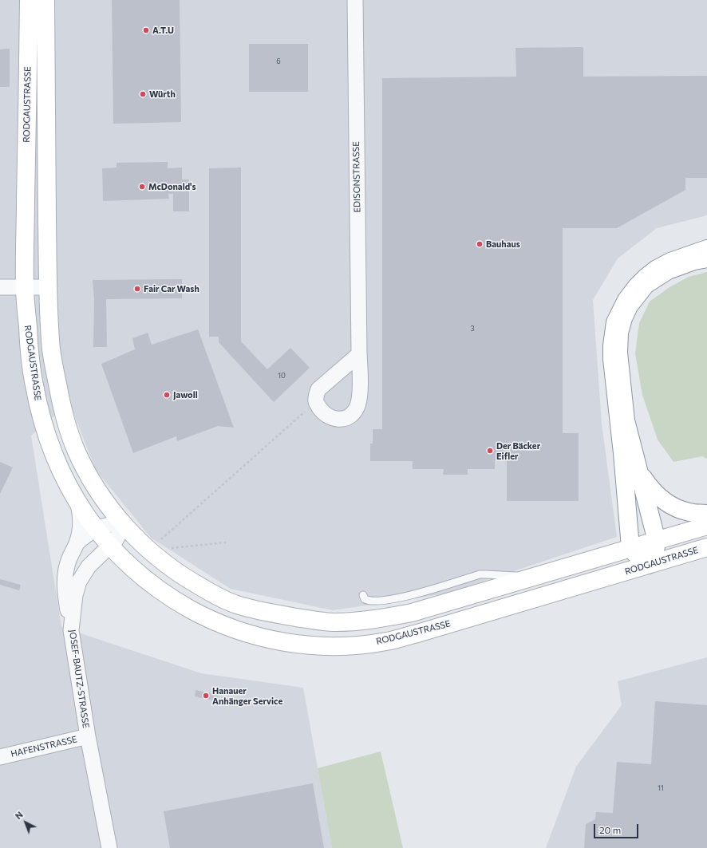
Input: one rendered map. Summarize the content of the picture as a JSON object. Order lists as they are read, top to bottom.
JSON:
{
  "streets": {
    "main road": ["RODGAUSTRASSE"],
    "street": ["EDISONSTRASSE", "JOSEF-BAUTZ-STRASSE", "HAFENSTRASSE"]
  },
  "crossings": [
    ["RODGAUSTRASSE", "JOSEF-BAUTZ-STRASSE"],
    ["JOSEF-BAUTZ-STRASSE", "HAFENSTRASSE"]
  ],
  "places": [
    "A.T.U",
    "Würth",
    "McDonald's",
    "Bauhaus",
    "Fair Car Wash",
    "Jawoll",
    "Der Bäcker Eifler",
    "Hanauer Anhänger Service"
  ],
  "house_numbers": [
    "6",
    "3",
    "10",
    "11"
  ],
  "scale_bar": "20 m",
  "north": "top left"
}
